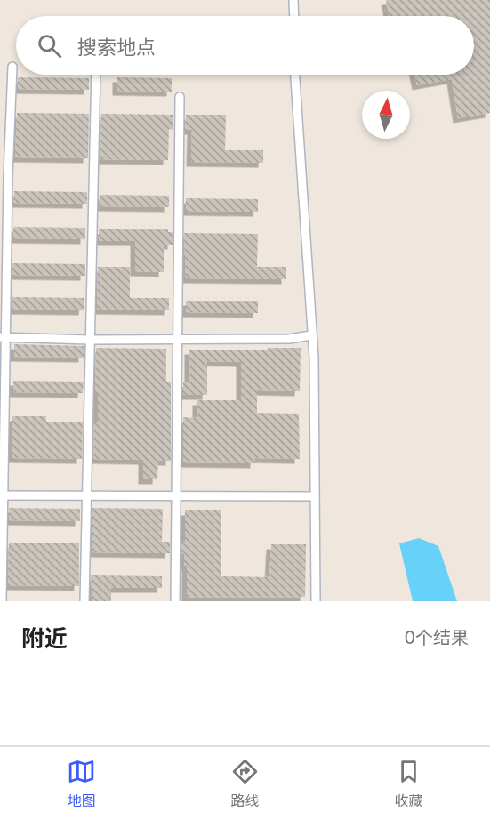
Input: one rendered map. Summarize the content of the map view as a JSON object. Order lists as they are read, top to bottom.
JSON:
{
  "north": "top",
  "page": {
    "search": "搜索地点",
    "heading": ["附近", "0个结果"],
    "nav": ["地图", "路线", "收藏"]
  }
}
